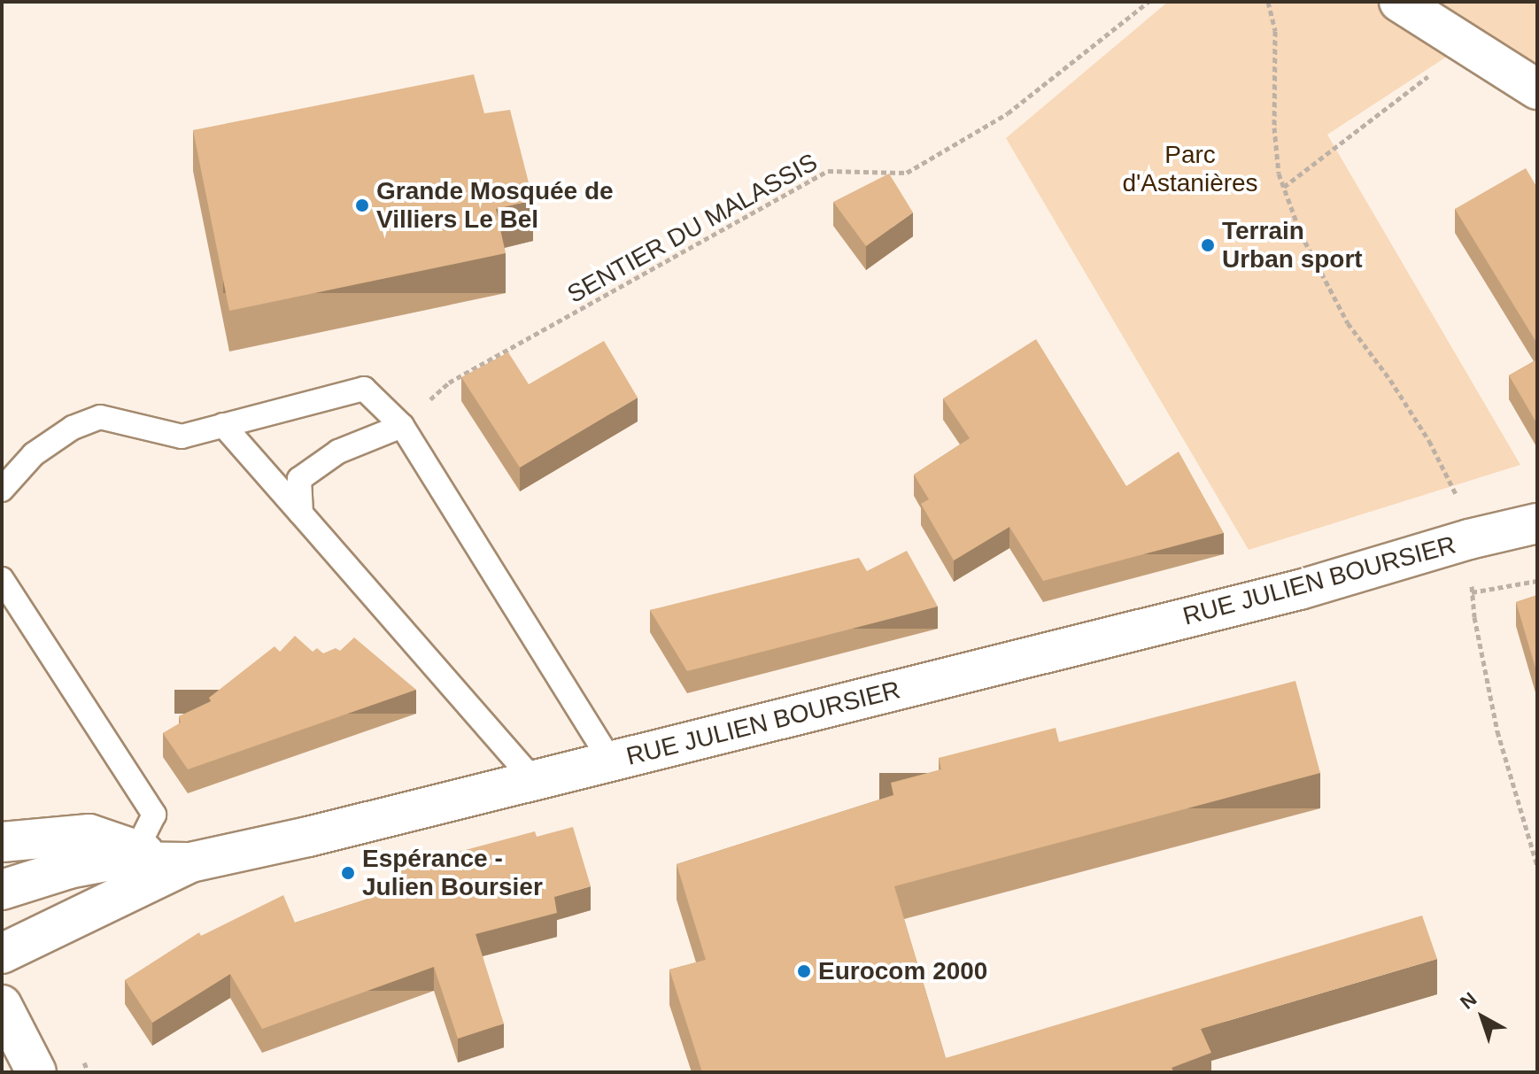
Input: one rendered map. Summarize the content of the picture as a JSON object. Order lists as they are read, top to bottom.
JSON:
{
  "streets": {
    "street": ["RUE JULIEN BOURSIER"],
    "path": ["SENTIER DU MALASSIS"]
  },
  "parks": ["Parc d'Astanières"],
  "places": [
    "Grande Mosquée de Villiers Le Bel",
    "Terrain Urban sport",
    "Espérance - Julien Boursier",
    "Eurocom 2000"
  ],
  "north": "top left"
}
